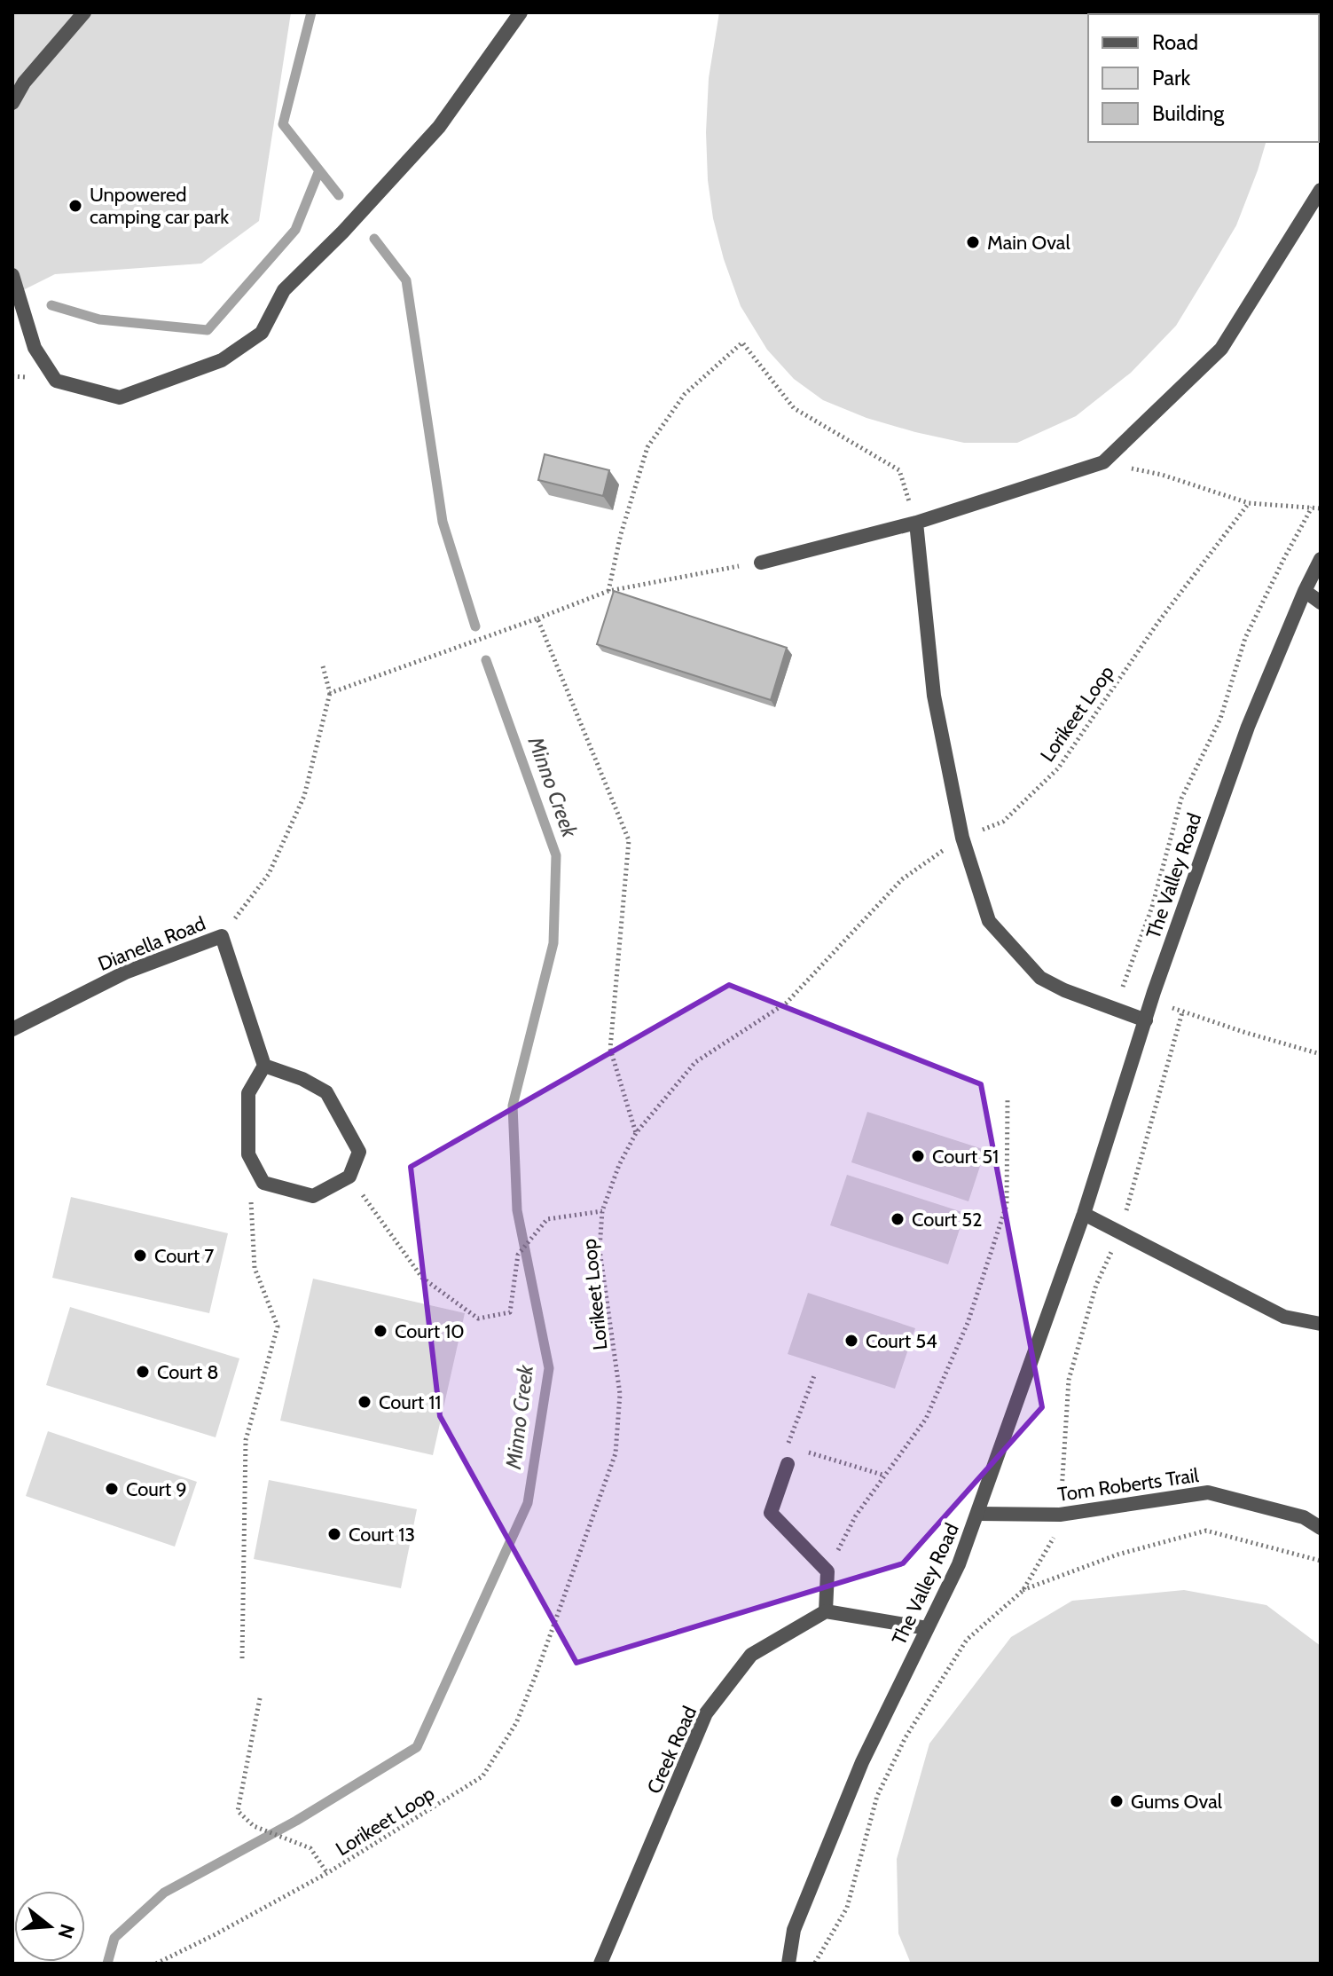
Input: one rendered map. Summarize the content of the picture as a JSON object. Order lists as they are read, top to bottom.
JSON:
{
  "streets": {
    "street": [
      "The Valley Road",
      "Dianella Road",
      "Tom Roberts Trail",
      "Creek Road"
    ],
    "path": ["Lorikeet Loop"]
  },
  "crossings": [
    ["The Valley Road", "Tom Roberts Trail"]
  ],
  "water": ["Minno Creek"],
  "places": [
    "Unpowered camping car park",
    "Main Oval",
    "Court 51",
    "Court 52",
    "Court 7",
    "Court 10",
    "Court 54",
    "Court 8",
    "Court 11",
    "Court 9",
    "Court 13",
    "Gums Oval"
  ],
  "legend": ["Road", "Park", "Building"],
  "north": "right"
}
